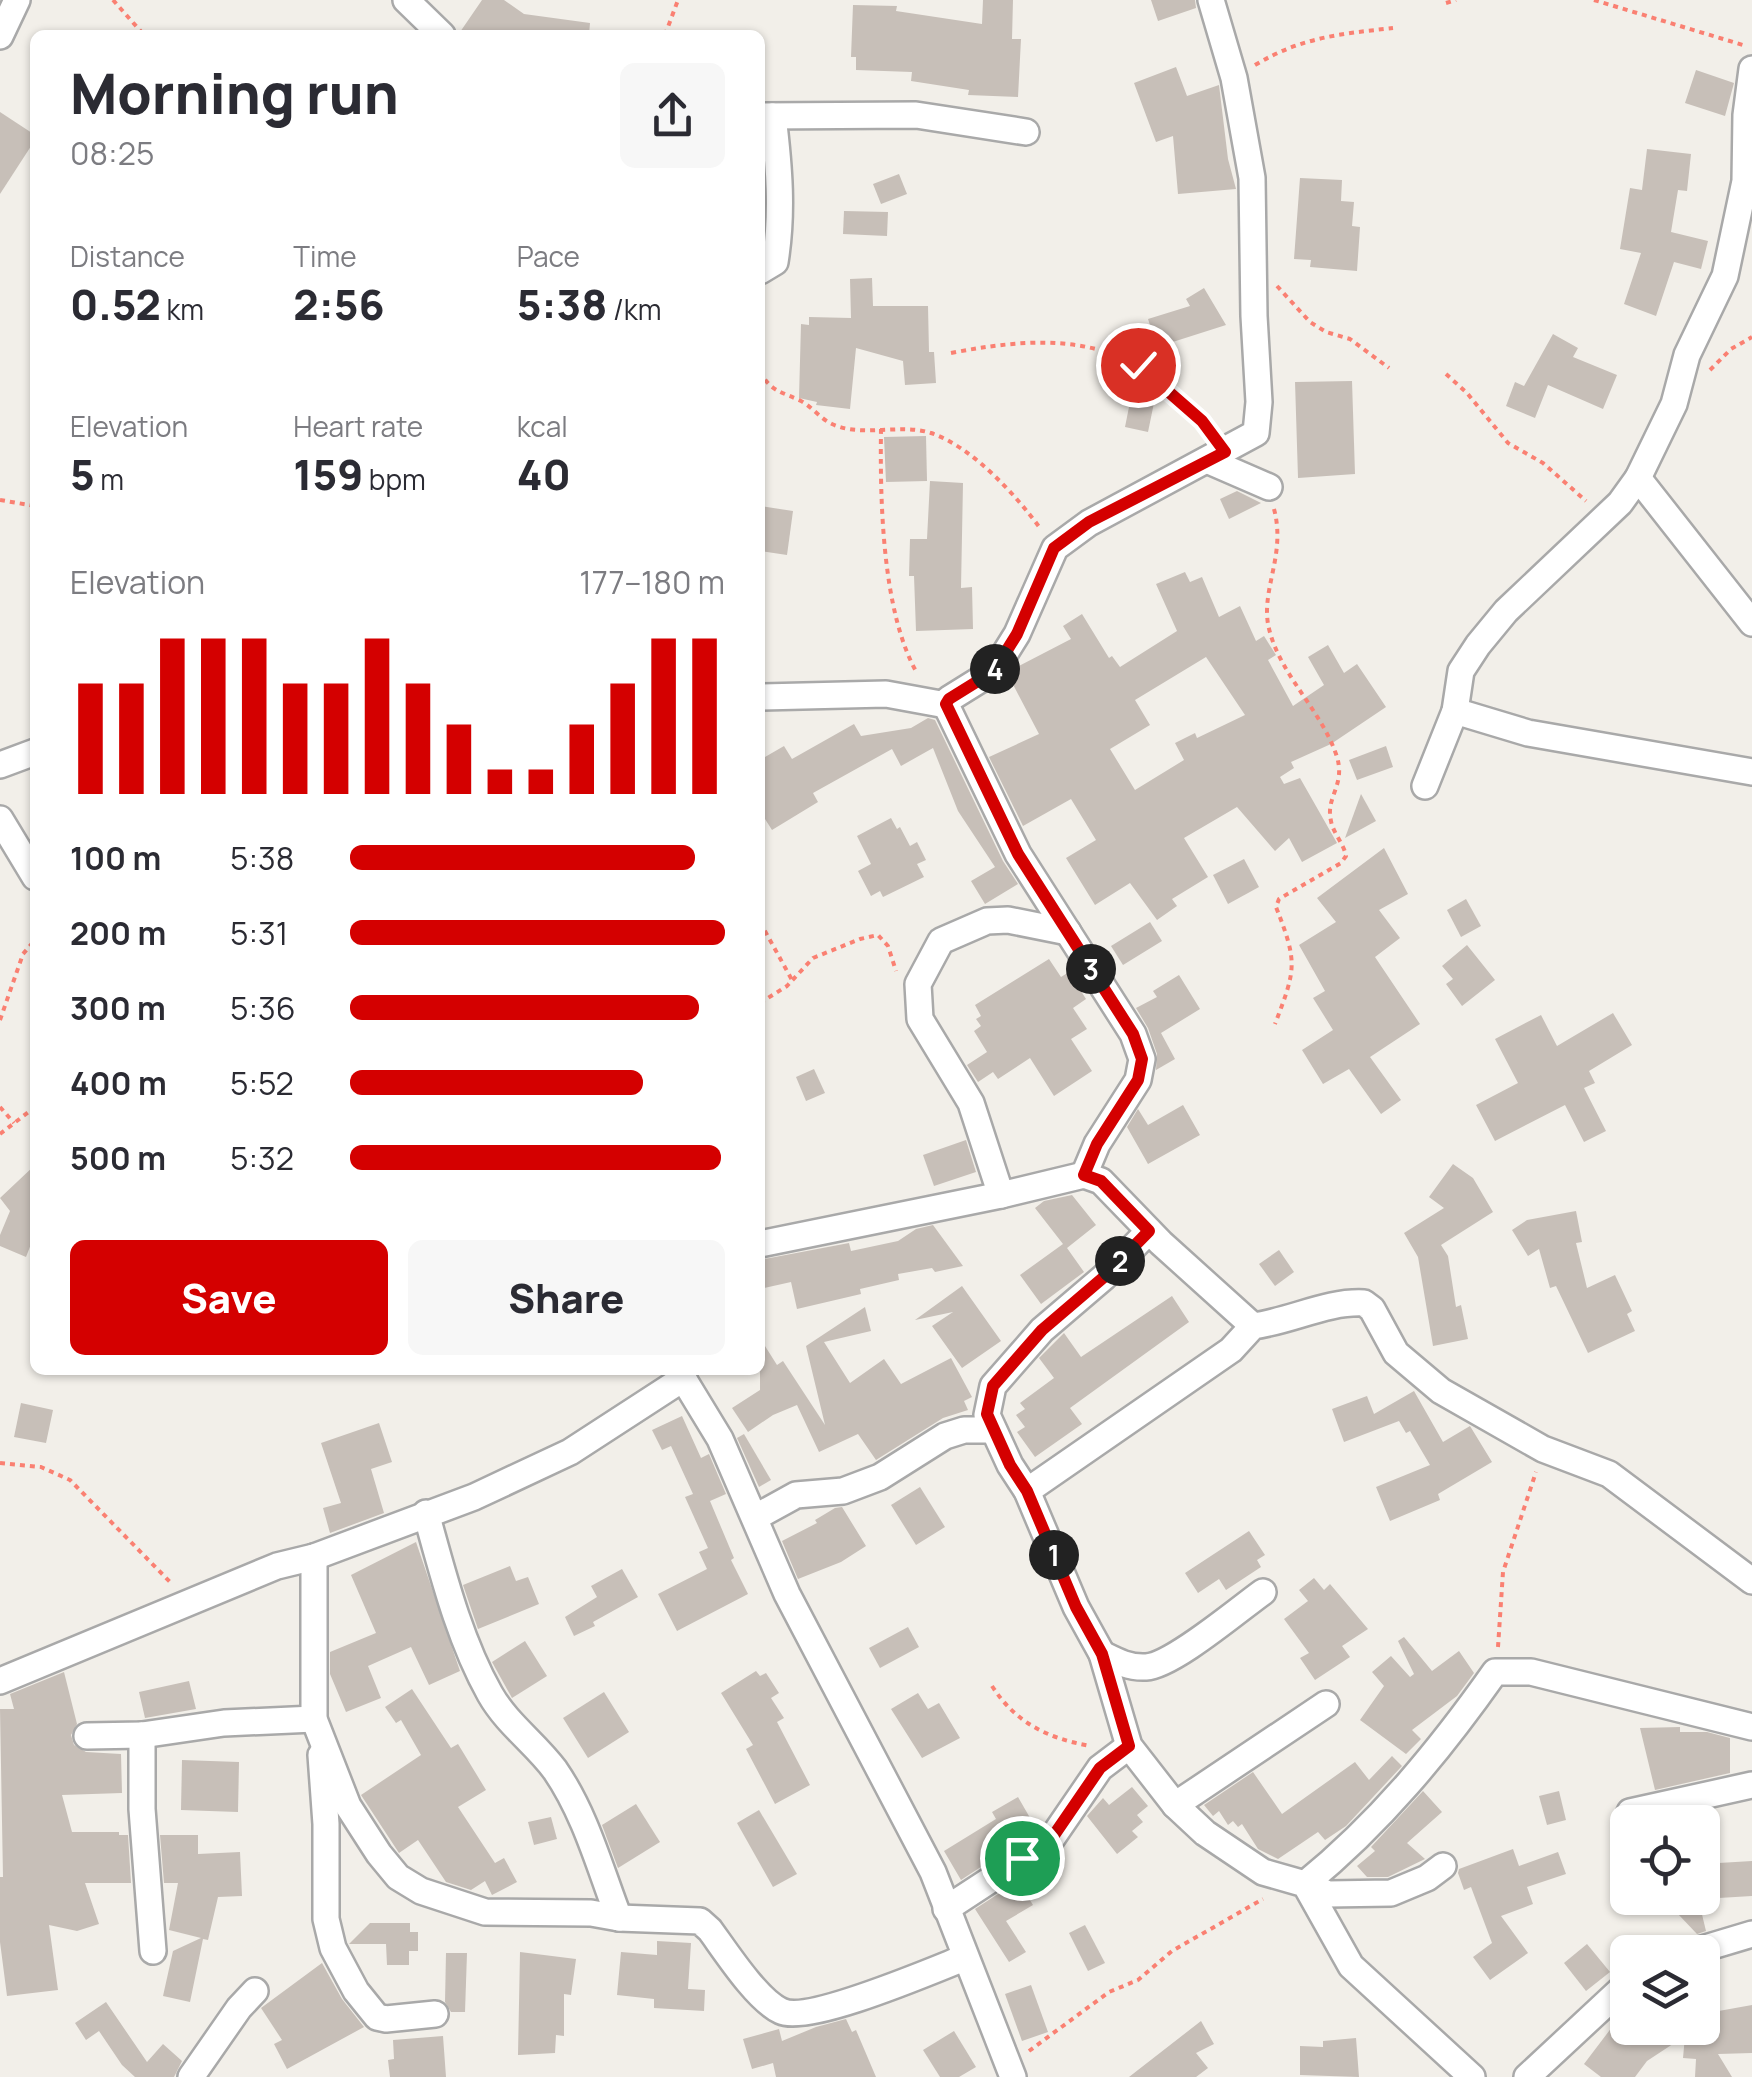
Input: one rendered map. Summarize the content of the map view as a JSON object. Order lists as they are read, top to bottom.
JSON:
{
  "page": {
    "heading": ["Morning run", "08:25"],
    "stats": [
      ["Distance", "0.52 km"],
      ["Time", "2:56"],
      ["Pace", "5:38 /km"],
      ["Elevation", "5 m"],
      ["Heart rate", "159 bpm"],
      ["kcal", "40"]
    ],
    "chart": ["Elevation", "177–180 m"],
    "pins": [
      "4",
      "3",
      "2",
      "1"
    ],
    "list": [
      {
        "name": "100 m",
        "note": "5:38"
      },
      {
        "name": "200 m",
        "note": "5:31"
      },
      {
        "name": "300 m",
        "note": "5:36"
      },
      {
        "name": "400 m",
        "note": "5:52"
      },
      {
        "name": "500 m",
        "note": "5:32"
      }
    ],
    "buttons": ["Save", "Share"]
  }
}
